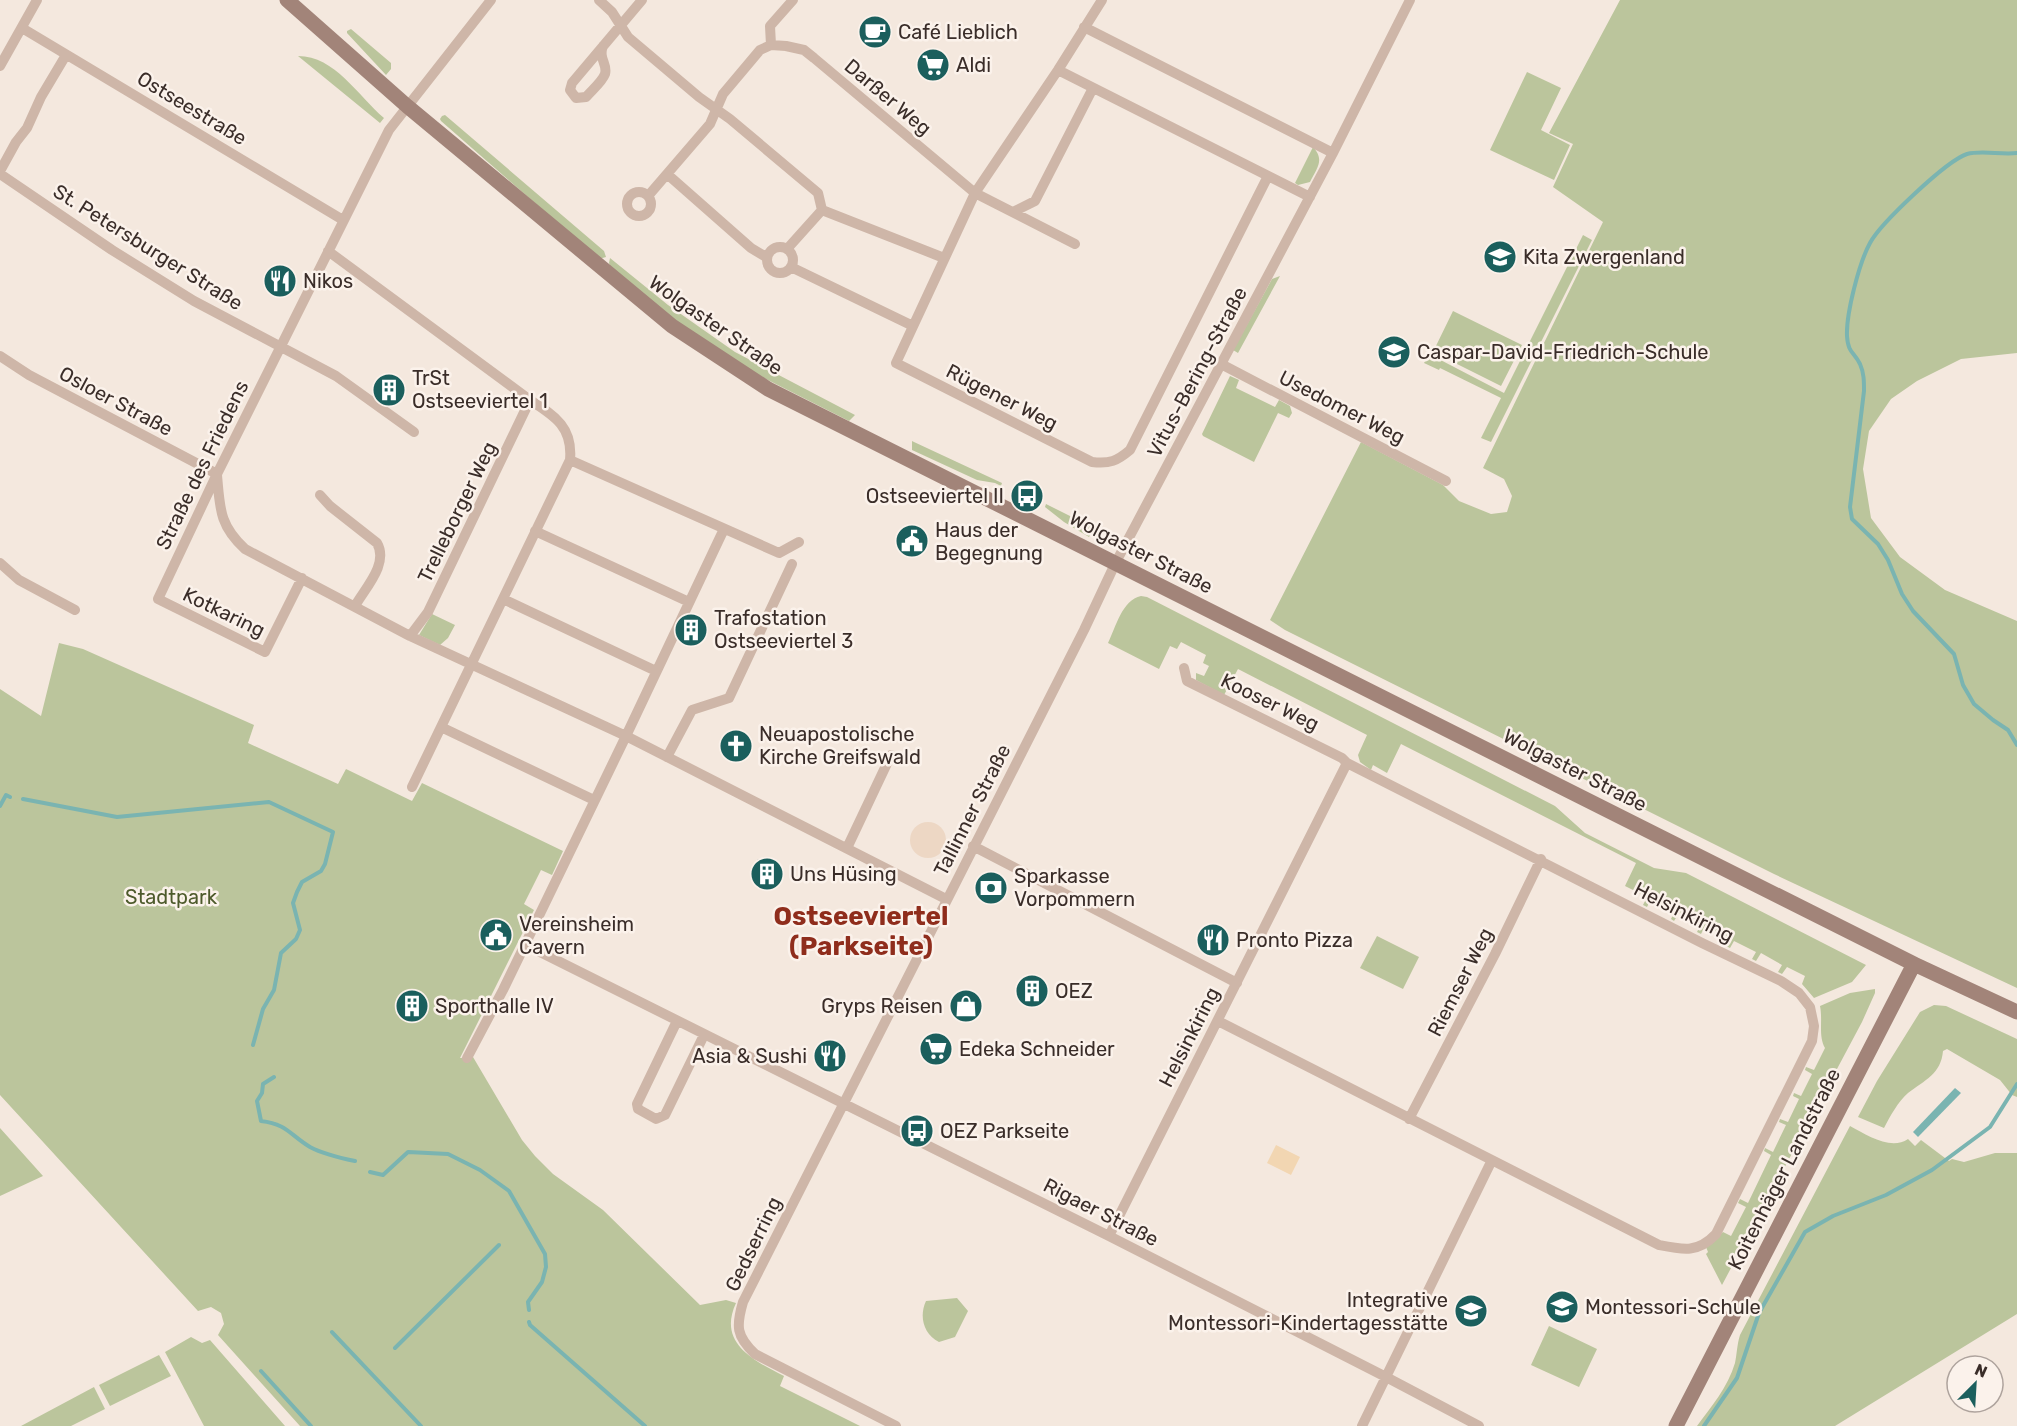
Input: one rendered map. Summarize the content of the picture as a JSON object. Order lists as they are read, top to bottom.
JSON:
{
  "streets": {
    "main road": ["Wolgaster Straße", "Koitenhäger Landstraße"],
    "street": [
      "Darßer Weg",
      "Ostseestraße",
      "St. Petersburger Straße",
      "Vitus-Bering-Straße",
      "Rügener Weg",
      "Osloer Straße",
      "Usedomer Weg",
      "Straße des Friedens",
      "Trelleborger Weg",
      "Kotkaring",
      "Kooser Weg",
      "Tallinner Straße",
      "Helsinkiring",
      "Riemser Weg",
      "Rigaer Straße",
      "Gedserring"
    ]
  },
  "crossings": [
    ["Ostseestraße", "Straße des Friedens"],
    ["St. Petersburger Straße", "Straße des Friedens"],
    ["Wolgaster Straße", "Vitus-Bering-Straße"],
    ["Wolgaster Straße", "Straße des Friedens"],
    ["Wolgaster Straße", "Tallinner Straße"],
    ["Wolgaster Straße", "Koitenhäger Landstraße"],
    ["Vitus-Bering-Straße", "Rügener Weg"],
    ["Vitus-Bering-Straße", "Usedomer Weg"],
    ["Vitus-Bering-Straße", "Tallinner Straße"],
    ["Osloer Straße", "Straße des Friedens"],
    ["Straße des Friedens", "Kotkaring"],
    ["Kooser Weg", "Helsinkiring"],
    ["Tallinner Straße", "Rigaer Straße"],
    ["Tallinner Straße", "Gedserring"],
    ["Helsinkiring", "Riemser Weg"],
    ["Helsinkiring", "Rigaer Straße"],
    ["Rigaer Straße", "Gedserring"]
  ],
  "districts": ["Ostseeviertel (Parkseite)"],
  "parks": ["Stadtpark"],
  "places": {
    "cafe": ["Café Lieblich"],
    "supermarket": ["Aldi", "Edeka Schneider"],
    "school or university": [
      "Kita Zwergenland",
      "Caspar-David-Friedrich-Schule",
      "Montessori-Schule",
      "Integrative Montessori-Kindertagesstätte"
    ],
    "restaurant": ["Nikos", "Pronto Pizza", "Asia & Sushi"],
    "building": [
      "TrSt Ostseeviertel 1",
      "Trafostation Ostseeviertel 3",
      "Uns Hüsing",
      "OEZ",
      "Sporthalle IV"
    ],
    "bus stop": ["Ostseeviertel II", "OEZ Parkseite"],
    "public building": ["Haus der Begegnung", "Vereinsheim Cavern"],
    "church": ["Neuapostolische Kirche Greifswald"],
    "bank": ["Sparkasse Vorpommern"],
    "shop": ["Gryps Reisen"]
  },
  "north": "top right"
}
